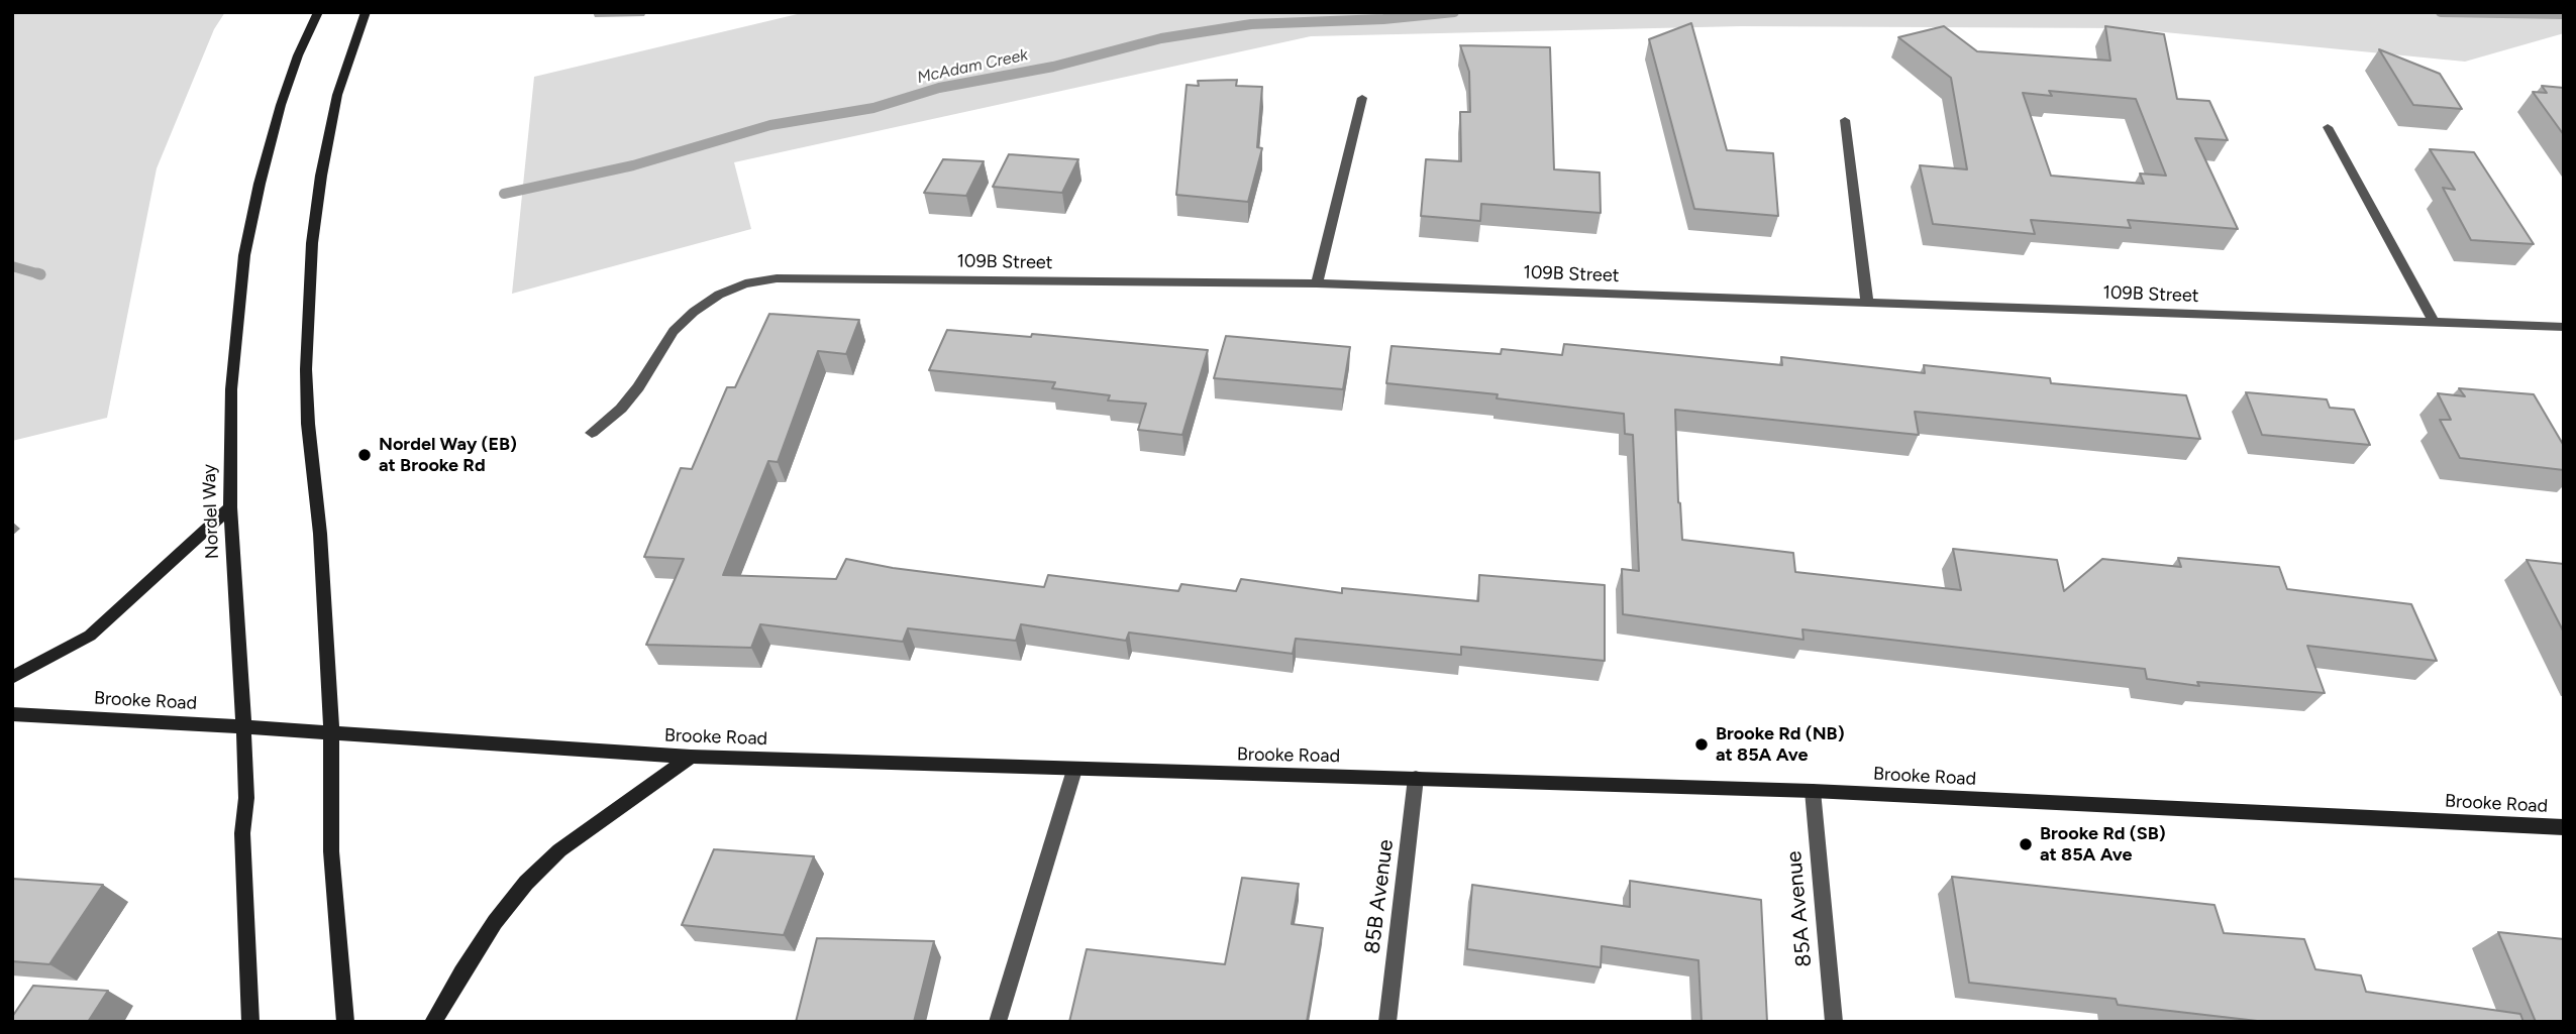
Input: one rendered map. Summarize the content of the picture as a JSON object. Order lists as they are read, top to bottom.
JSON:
{
  "streets": {
    "main road": ["Nordel Way", "Brooke Road"],
    "street": ["109B Street", "85B Avenue", "85A Avenue"]
  },
  "crossings": [
    ["Nordel Way", "Brooke Road"],
    ["Brooke Road", "85B Avenue"],
    ["Brooke Road", "85A Avenue"]
  ],
  "water": ["McAdam Creek"],
  "places": ["Nordel Way (EB) at Brooke Rd", "Brooke Rd (NB) at 85A Ave", "Brooke Rd (SB) at 85A Ave"]
}
